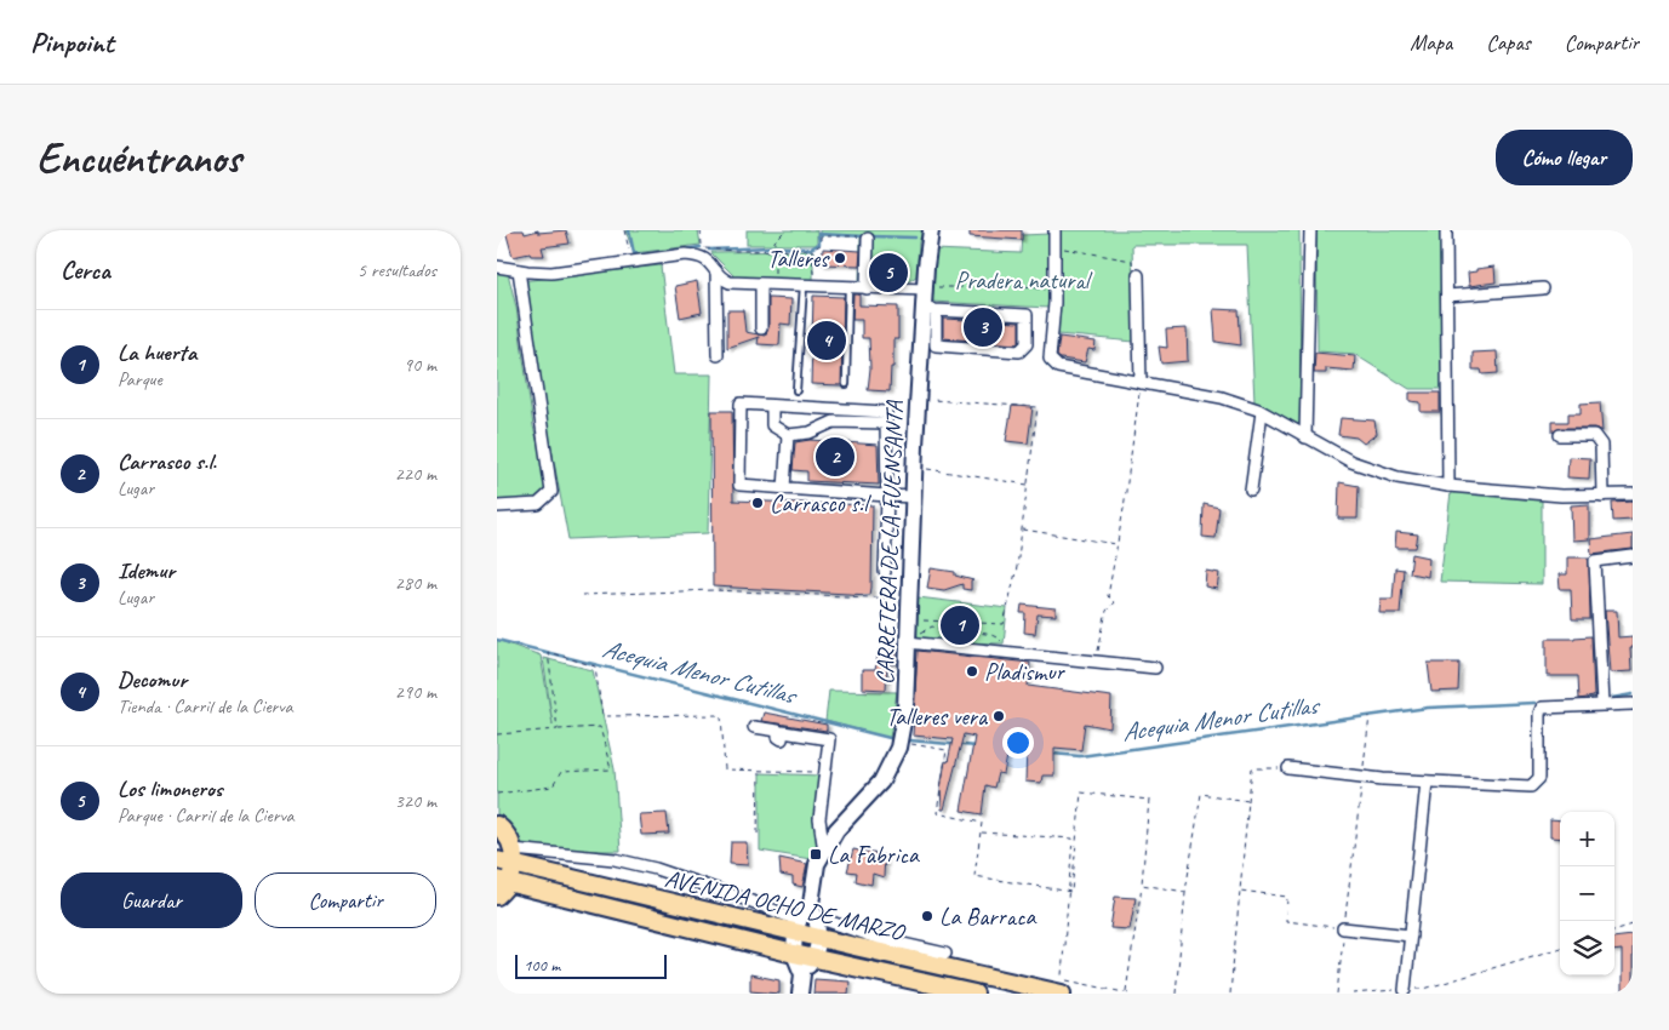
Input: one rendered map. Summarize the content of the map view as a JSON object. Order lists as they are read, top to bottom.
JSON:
{
  "streets": {
    "main road": ["CARRETERA DE LA FUENSANTA", "AVENIDA OCHO DE MARZO"]
  },
  "water": ["Acequia Menor Cutillas"],
  "parks": ["Pradera natural"],
  "places": {
    "other": [
      "Talleres",
      "Carrasco s.l",
      "Pladismur",
      "Talleres vera",
      "La Barraca"
    ],
    "transit": ["La Fabrica"]
  },
  "scale_bar": "100 m",
  "page": {
    "header": "Pinpoint",
    "nav": ["Mapa", "Capas", "Compartir"],
    "buttons": [
      "Cómo llegar",
      ["Guardar", "Compartir"]
    ],
    "title": "Encuéntranos",
    "heading": ["Cerca", "5 resultados"],
    "pins": [
      "5",
      "3",
      "4",
      "2",
      "1"
    ],
    "list": [
      {
        "mark": "1",
        "name": "La huerta",
        "note": "Parque",
        "value": "90 m"
      },
      {
        "mark": "2",
        "name": "Carrasco s.l.",
        "note": "Lugar",
        "value": "220 m"
      },
      {
        "mark": "3",
        "name": "Idemur",
        "note": "Lugar",
        "value": "280 m"
      },
      {
        "mark": "4",
        "name": "Decomur",
        "note": "Tienda · Carril de la Cierva",
        "value": "290 m"
      },
      {
        "mark": "5",
        "name": "Los limoneros",
        "note": "Parque · Carril de la Cierva",
        "value": "320 m"
      }
    ],
    "map_buttons": ["+", "−"],
    "scale": "100 m"
  }
}
